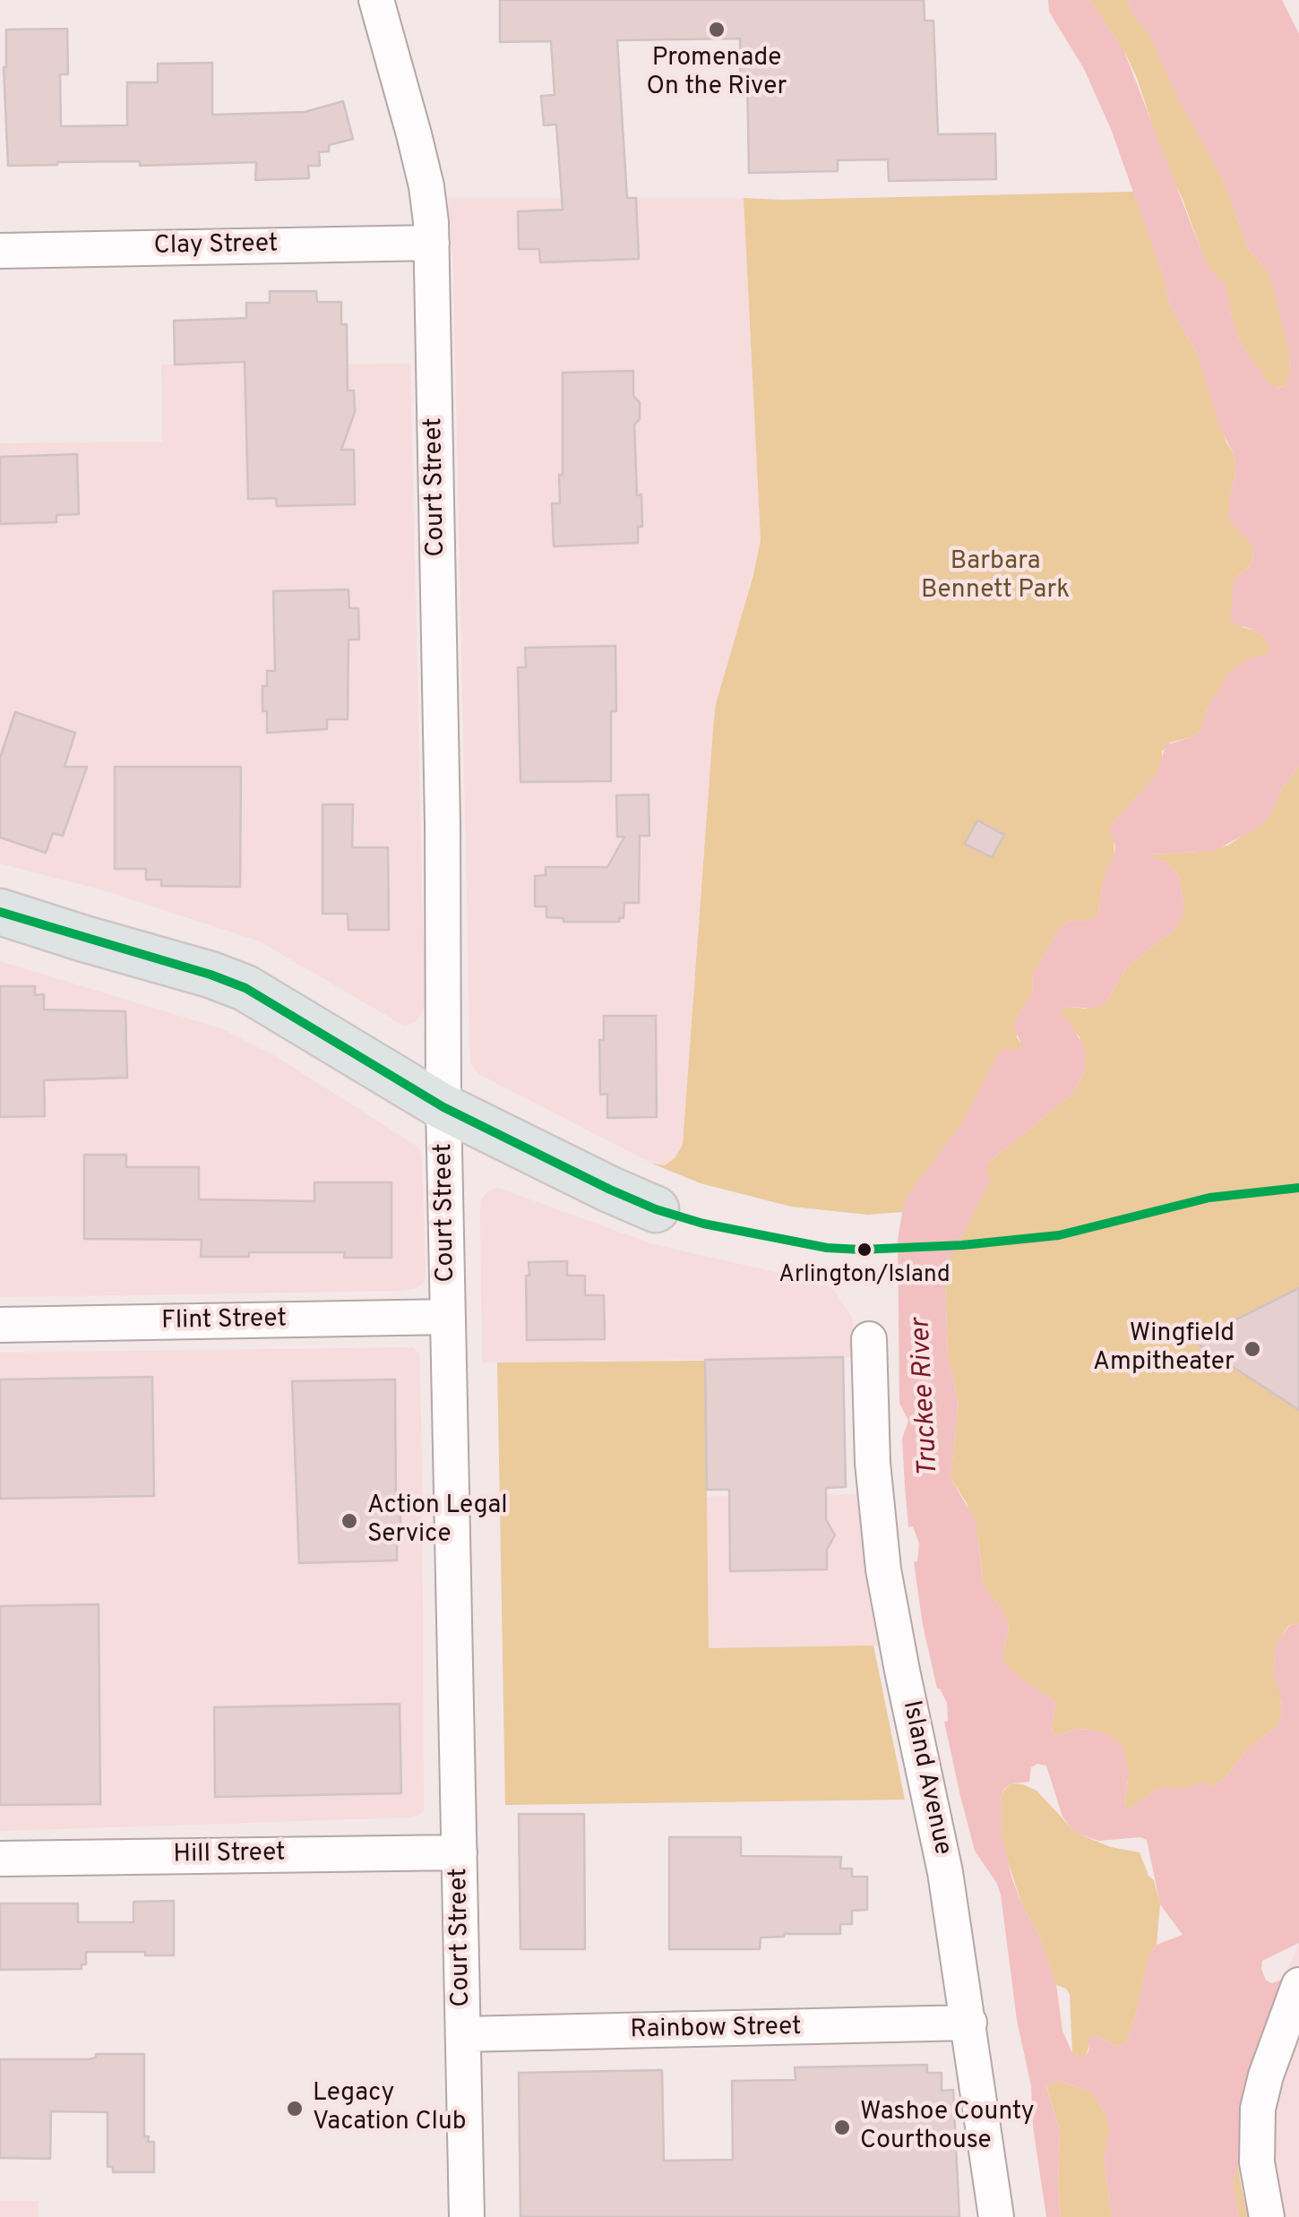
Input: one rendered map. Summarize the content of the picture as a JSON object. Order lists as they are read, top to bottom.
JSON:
{
  "streets": {
    "street": [
      "Clay Street",
      "Court Street",
      "Flint Street",
      "Island Avenue",
      "Hill Street",
      "Rainbow Street"
    ]
  },
  "crossings": [
    ["Clay Street", "Court Street"],
    ["Court Street", "Flint Street"],
    ["Court Street", "Hill Street"],
    ["Court Street", "Rainbow Street"],
    ["Island Avenue", "Rainbow Street"]
  ],
  "water": ["Truckee River"],
  "parks": ["Barbara Bennett Park"],
  "places": [
    "Promenade On the River",
    "Arlington/Island",
    "Wingfield Ampitheater",
    "Action Legal Service",
    "Legacy Vacation Club",
    "Washoe County Courthouse"
  ]
}
